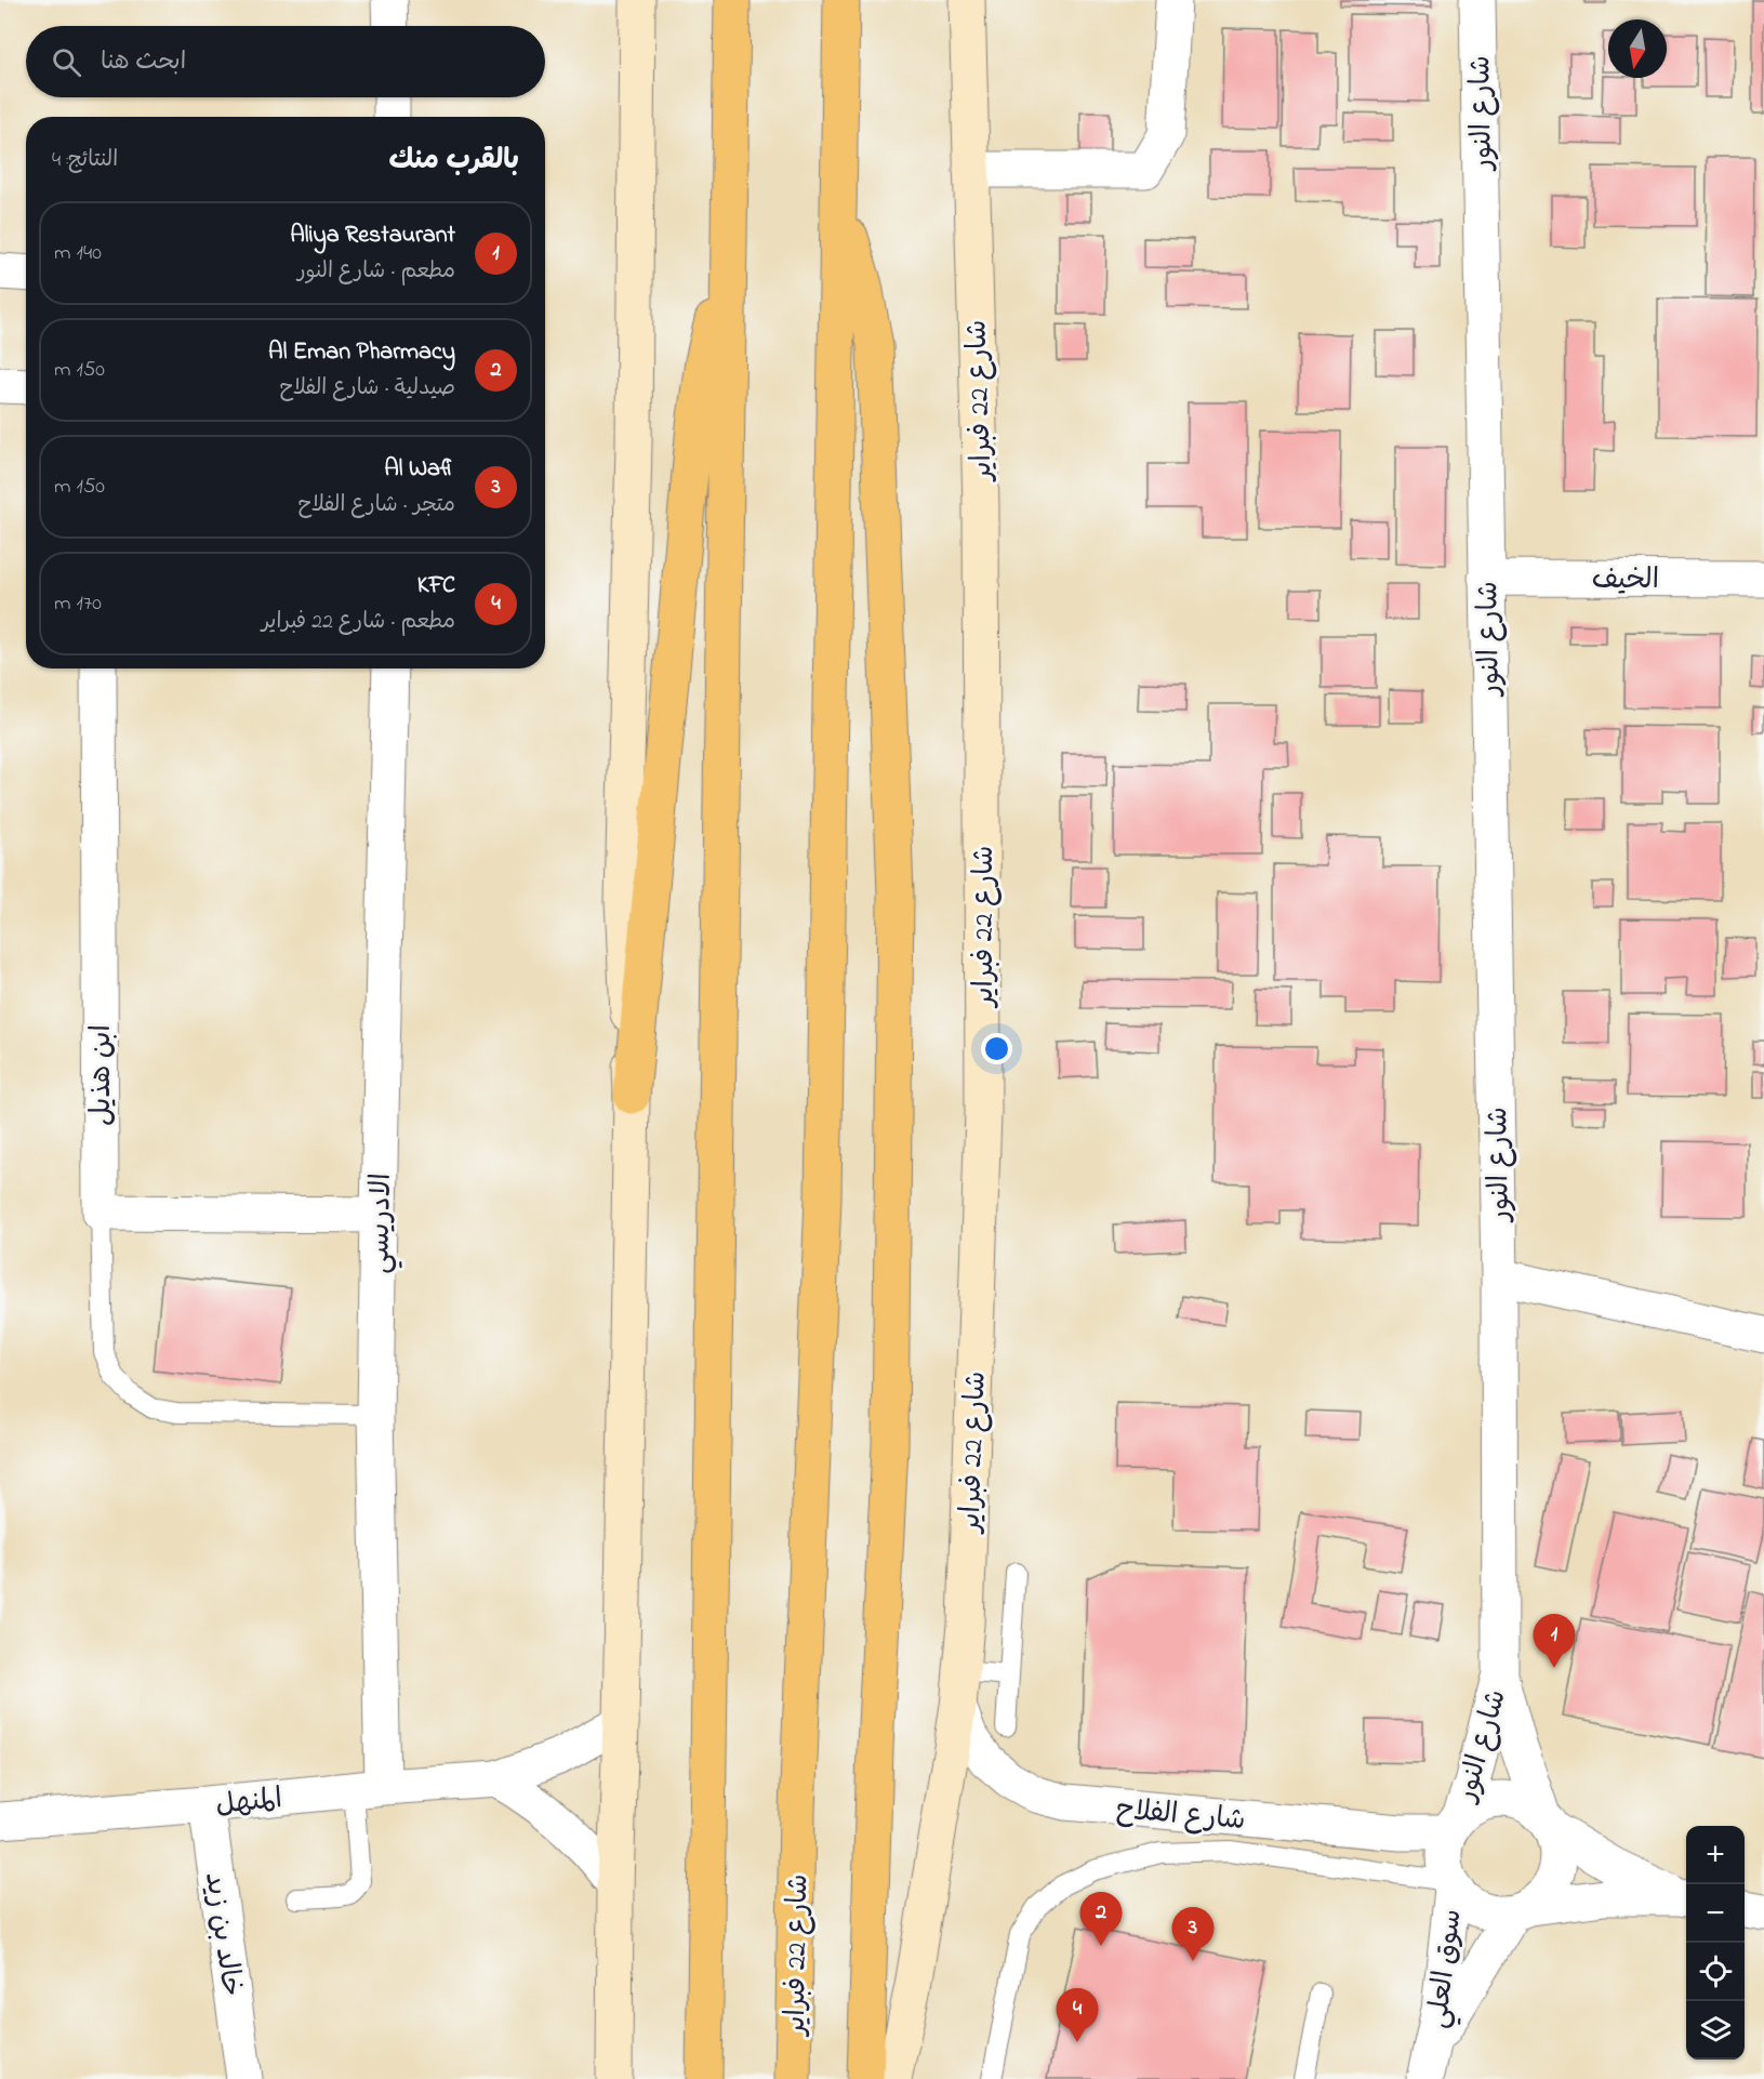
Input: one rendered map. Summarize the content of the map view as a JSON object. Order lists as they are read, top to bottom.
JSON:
{
  "streets": {
    "highway": ["شارع 22 فبراير"],
    "street": [
      "شارع النور",
      "الخيف",
      "ابن هذيل",
      "الادريسي",
      "المنهل",
      "شارع الفلاح",
      "خالد بن زيد",
      "سوق العلي"
    ]
  },
  "crossings": [
    ["شارع النور", "الخيف"],
    ["شارع النور", "شارع الفلاح"],
    ["شارع النور", "سوق العلي"],
    ["شارع 22 فبراير", "شارع الفلاح"],
    ["الادريسي", "المنهل"],
    ["المنهل", "خالد بن زيد"],
    ["شارع الفلاح", "سوق العلي"]
  ],
  "north": "bottom",
  "page": {
    "search": "ابحث هنا",
    "heading": ["بالقرب منك", "النتائج: 4"],
    "list": [
      {
        "mark": "1",
        "name": "Aliya Restaurant",
        "note": "مطعم · شارع النور",
        "value": "140 m"
      },
      {
        "mark": "2",
        "name": "Al Eman Pharmacy",
        "note": "صيدلية · شارع الفلاح",
        "value": "150 m"
      },
      {
        "mark": "3",
        "name": "Al Wafi",
        "note": "متجر · شارع الفلاح",
        "value": "150 m"
      },
      {
        "mark": "4",
        "name": "KFC",
        "note": "مطعم · شارع 22 فبراير",
        "value": "170 m"
      }
    ],
    "pins": [
      "1",
      "2",
      "3",
      "4"
    ],
    "map_buttons": ["+", "−"]
  }
}
